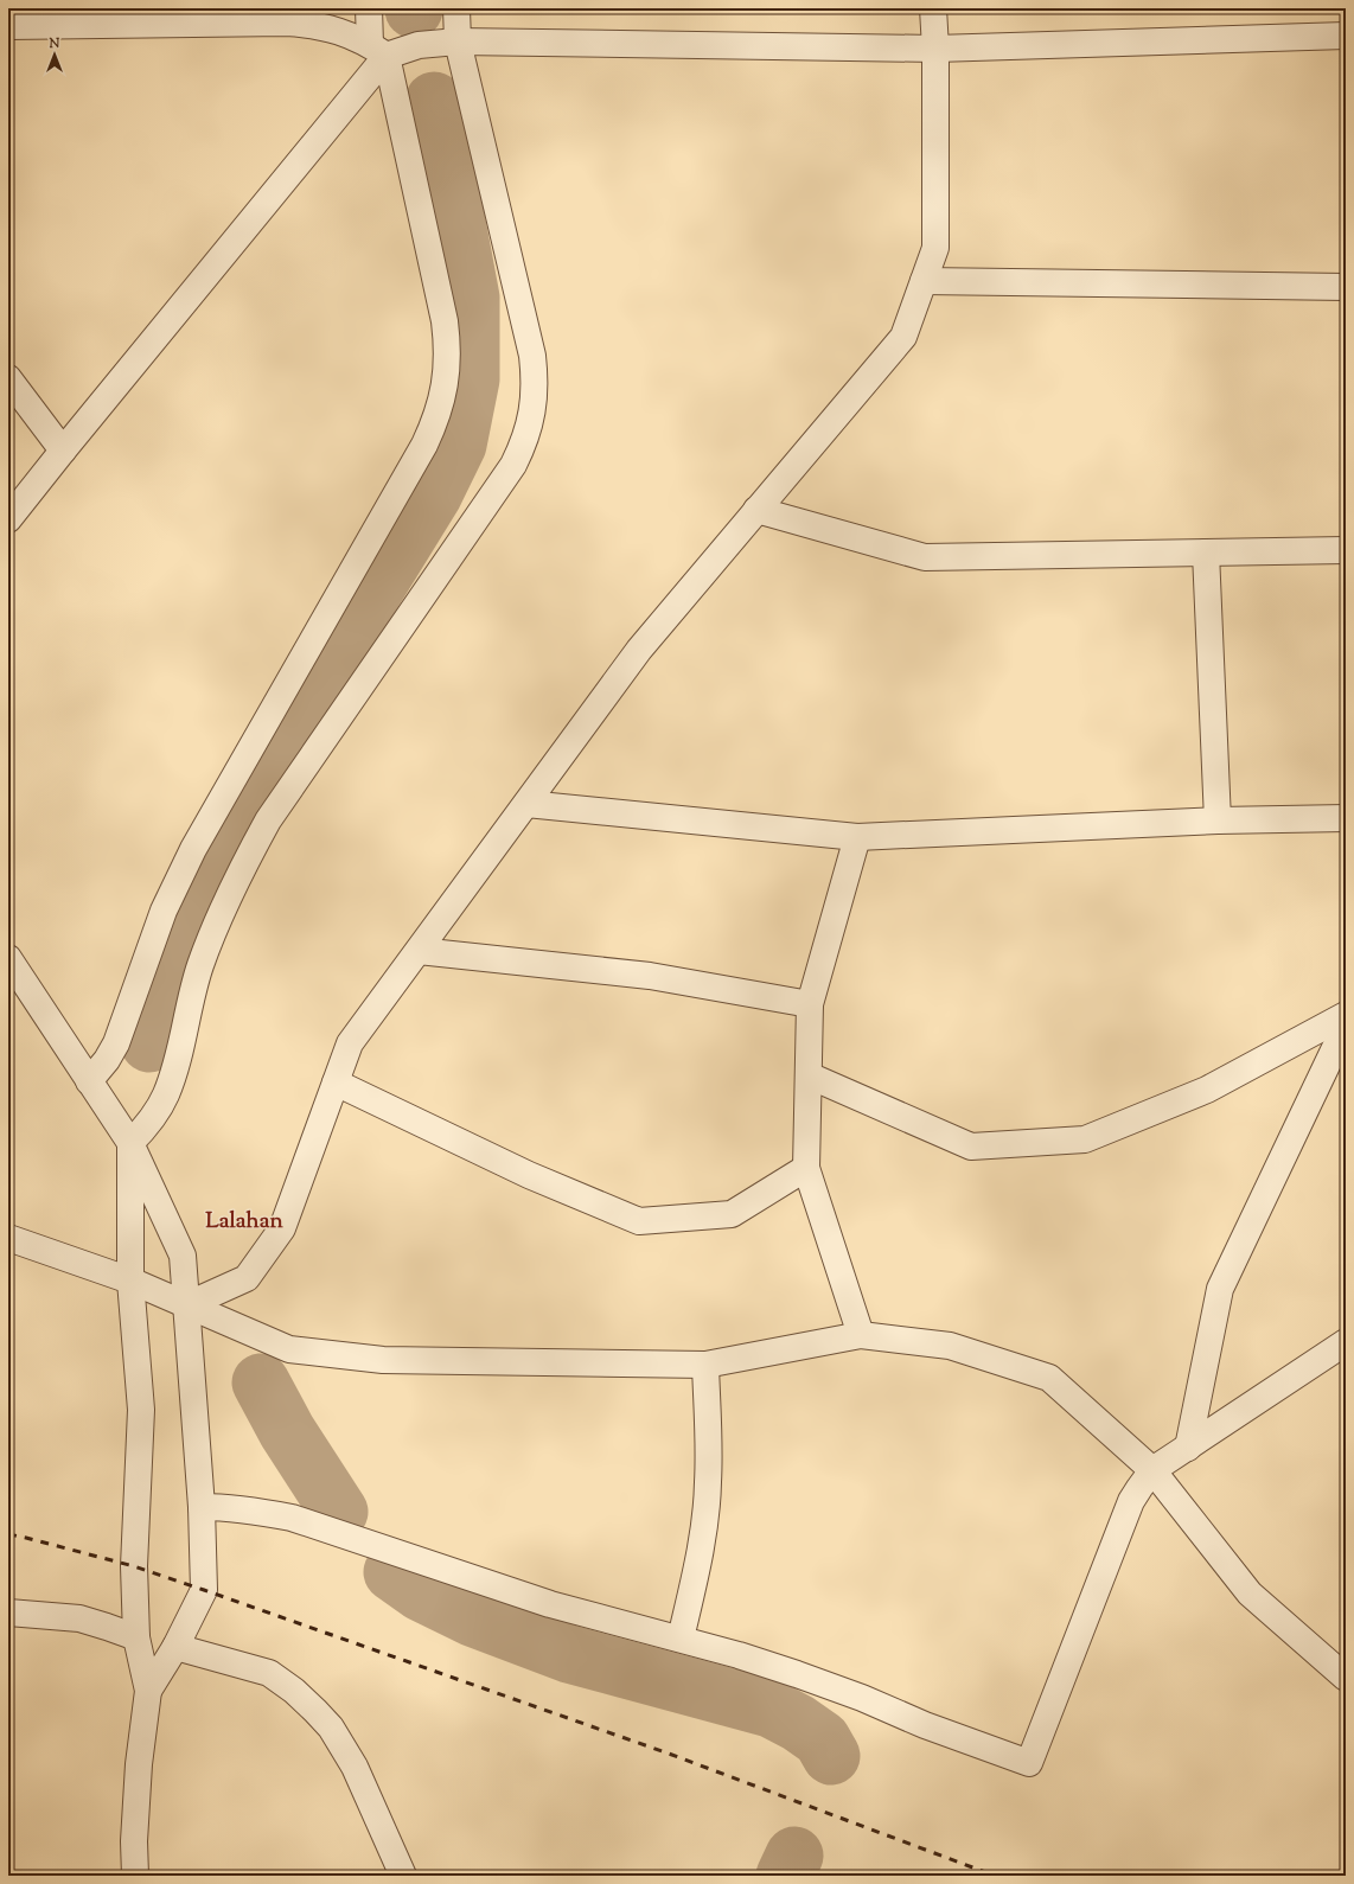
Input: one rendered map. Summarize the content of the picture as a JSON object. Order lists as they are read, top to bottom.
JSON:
{
  "districts": ["Lalahan"],
  "north": "top"
}
